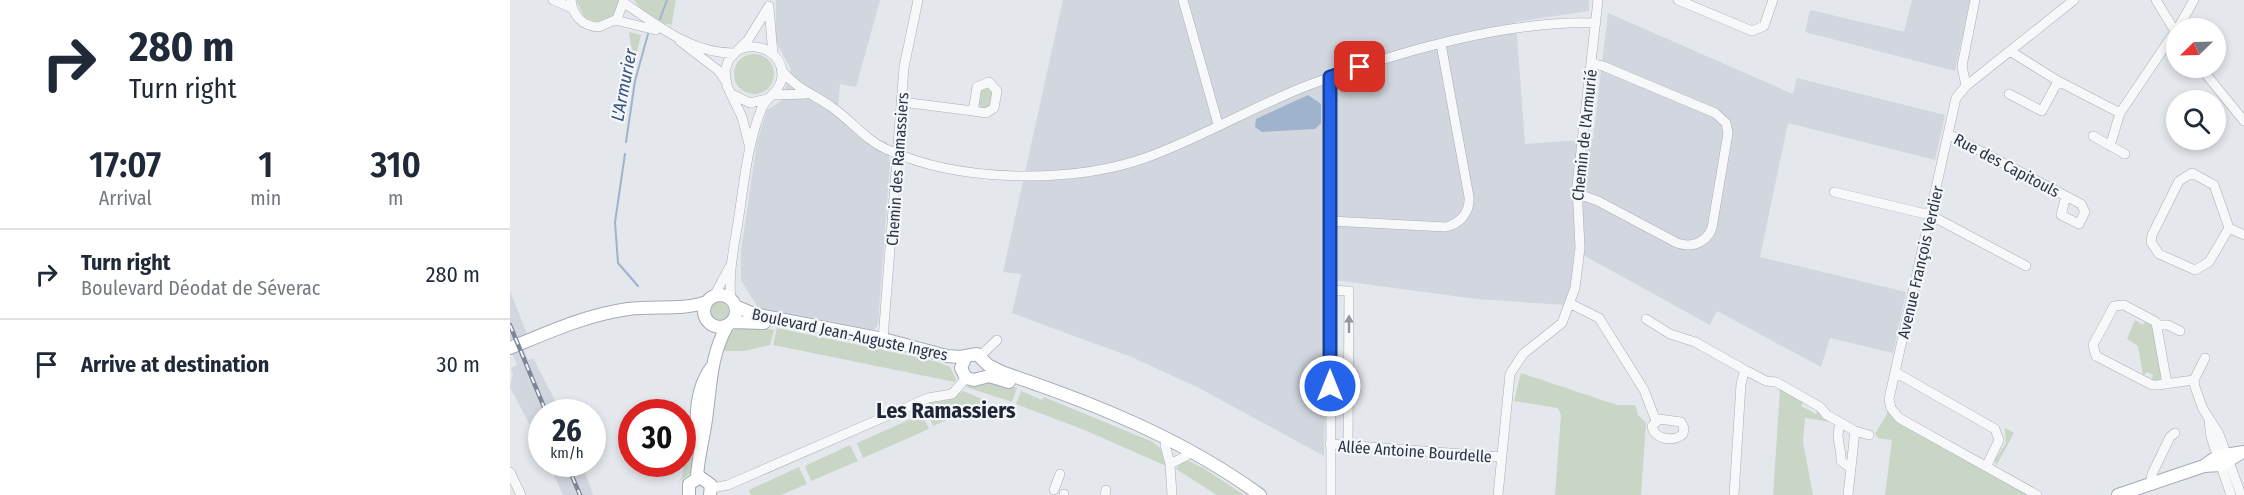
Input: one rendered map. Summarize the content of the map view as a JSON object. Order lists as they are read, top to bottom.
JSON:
{
  "streets": {
    "main road": ["Boulevard Jean-Auguste Ingres"],
    "street": [
      "Chemin de l'Armurié",
      "Rue des Capitouls",
      "Chemin des Ramassiers",
      "Avenue François Verdier",
      "Allée Antoine Bourdelle"
    ]
  },
  "crossings": [
    ["Chemin de l'Armurié", "Allée Antoine Bourdelle"],
    ["Rue des Capitouls", "Avenue François Verdier"],
    ["Chemin des Ramassiers", "Boulevard Jean-Auguste Ingres"]
  ],
  "districts": ["Les Ramassiers"],
  "water": ["L'Armurier"],
  "north": "bottom left",
  "page": {
    "turn": ["280 m", "Turn right"],
    "eta": [
      "17:07",
      "Arrival",
      "1",
      "min",
      "310",
      "m"
    ],
    "list": [
      {
        "name": "Turn right",
        "note": "Boulevard Déodat de Séverac",
        "value": "280 m"
      },
      {
        "name": "Arrive at destination",
        "value": "30 m"
      }
    ],
    "speed": "26 km/h",
    "limit": "30"
  }
}
